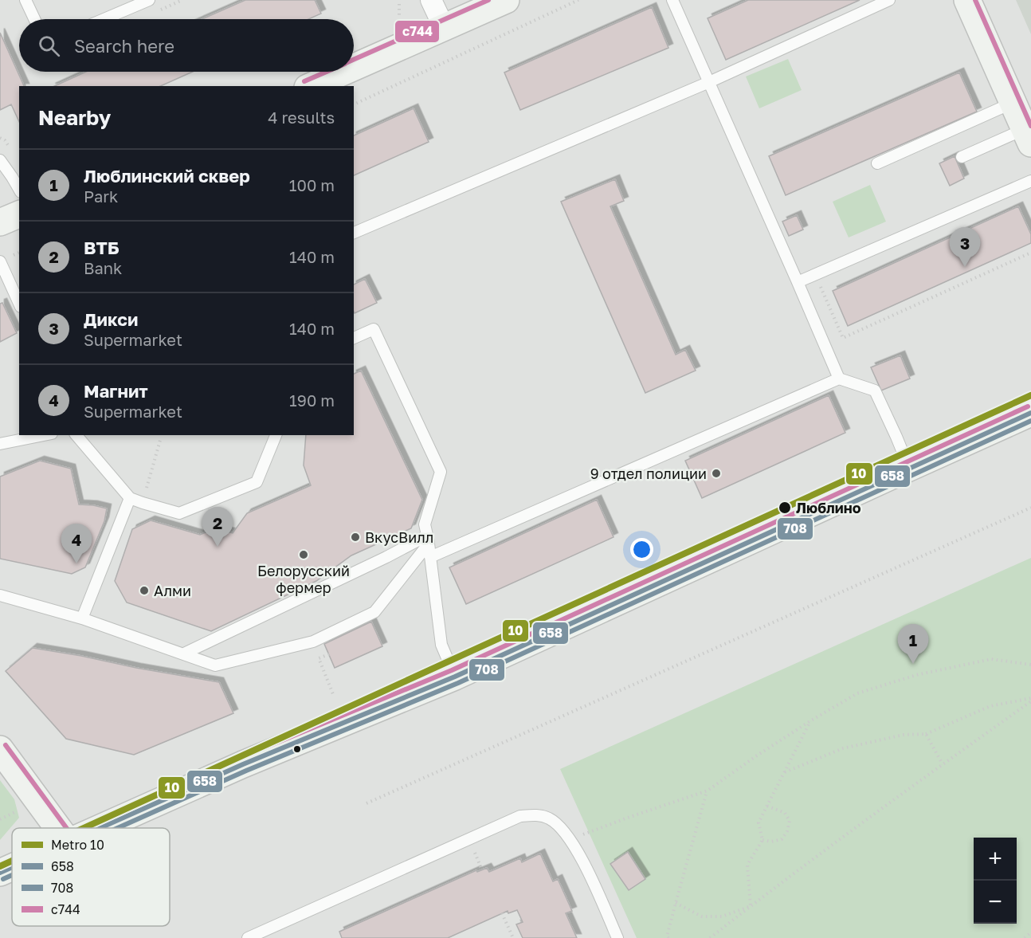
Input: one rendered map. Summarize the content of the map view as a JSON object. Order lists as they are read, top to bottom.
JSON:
{
  "places": [
    "9 отдел полиции",
    "Люблино",
    "ВкусВилл",
    "Белорусский фермер",
    "Алми"
  ],
  "lines": [
    "transit line с744",
    "metro line 10",
    "transit line 658",
    "transit line 708"
  ],
  "legend": [
    "Metro 10",
    "658",
    "708",
    "с744"
  ],
  "page": {
    "search": "Search here",
    "heading": ["Nearby", "4 results"],
    "list": [
      {
        "mark": "1",
        "name": "Люблинский сквер",
        "note": "Park",
        "value": "100 m"
      },
      {
        "mark": "2",
        "name": "ВТБ",
        "note": "Bank",
        "value": "140 m"
      },
      {
        "mark": "3",
        "name": "Дикси",
        "note": "Supermarket",
        "value": "140 m"
      },
      {
        "mark": "4",
        "name": "Магнит",
        "note": "Supermarket",
        "value": "190 m"
      }
    ],
    "pins": [
      "3",
      "2",
      "4",
      "1"
    ],
    "map_buttons": ["+", "−"]
  }
}
